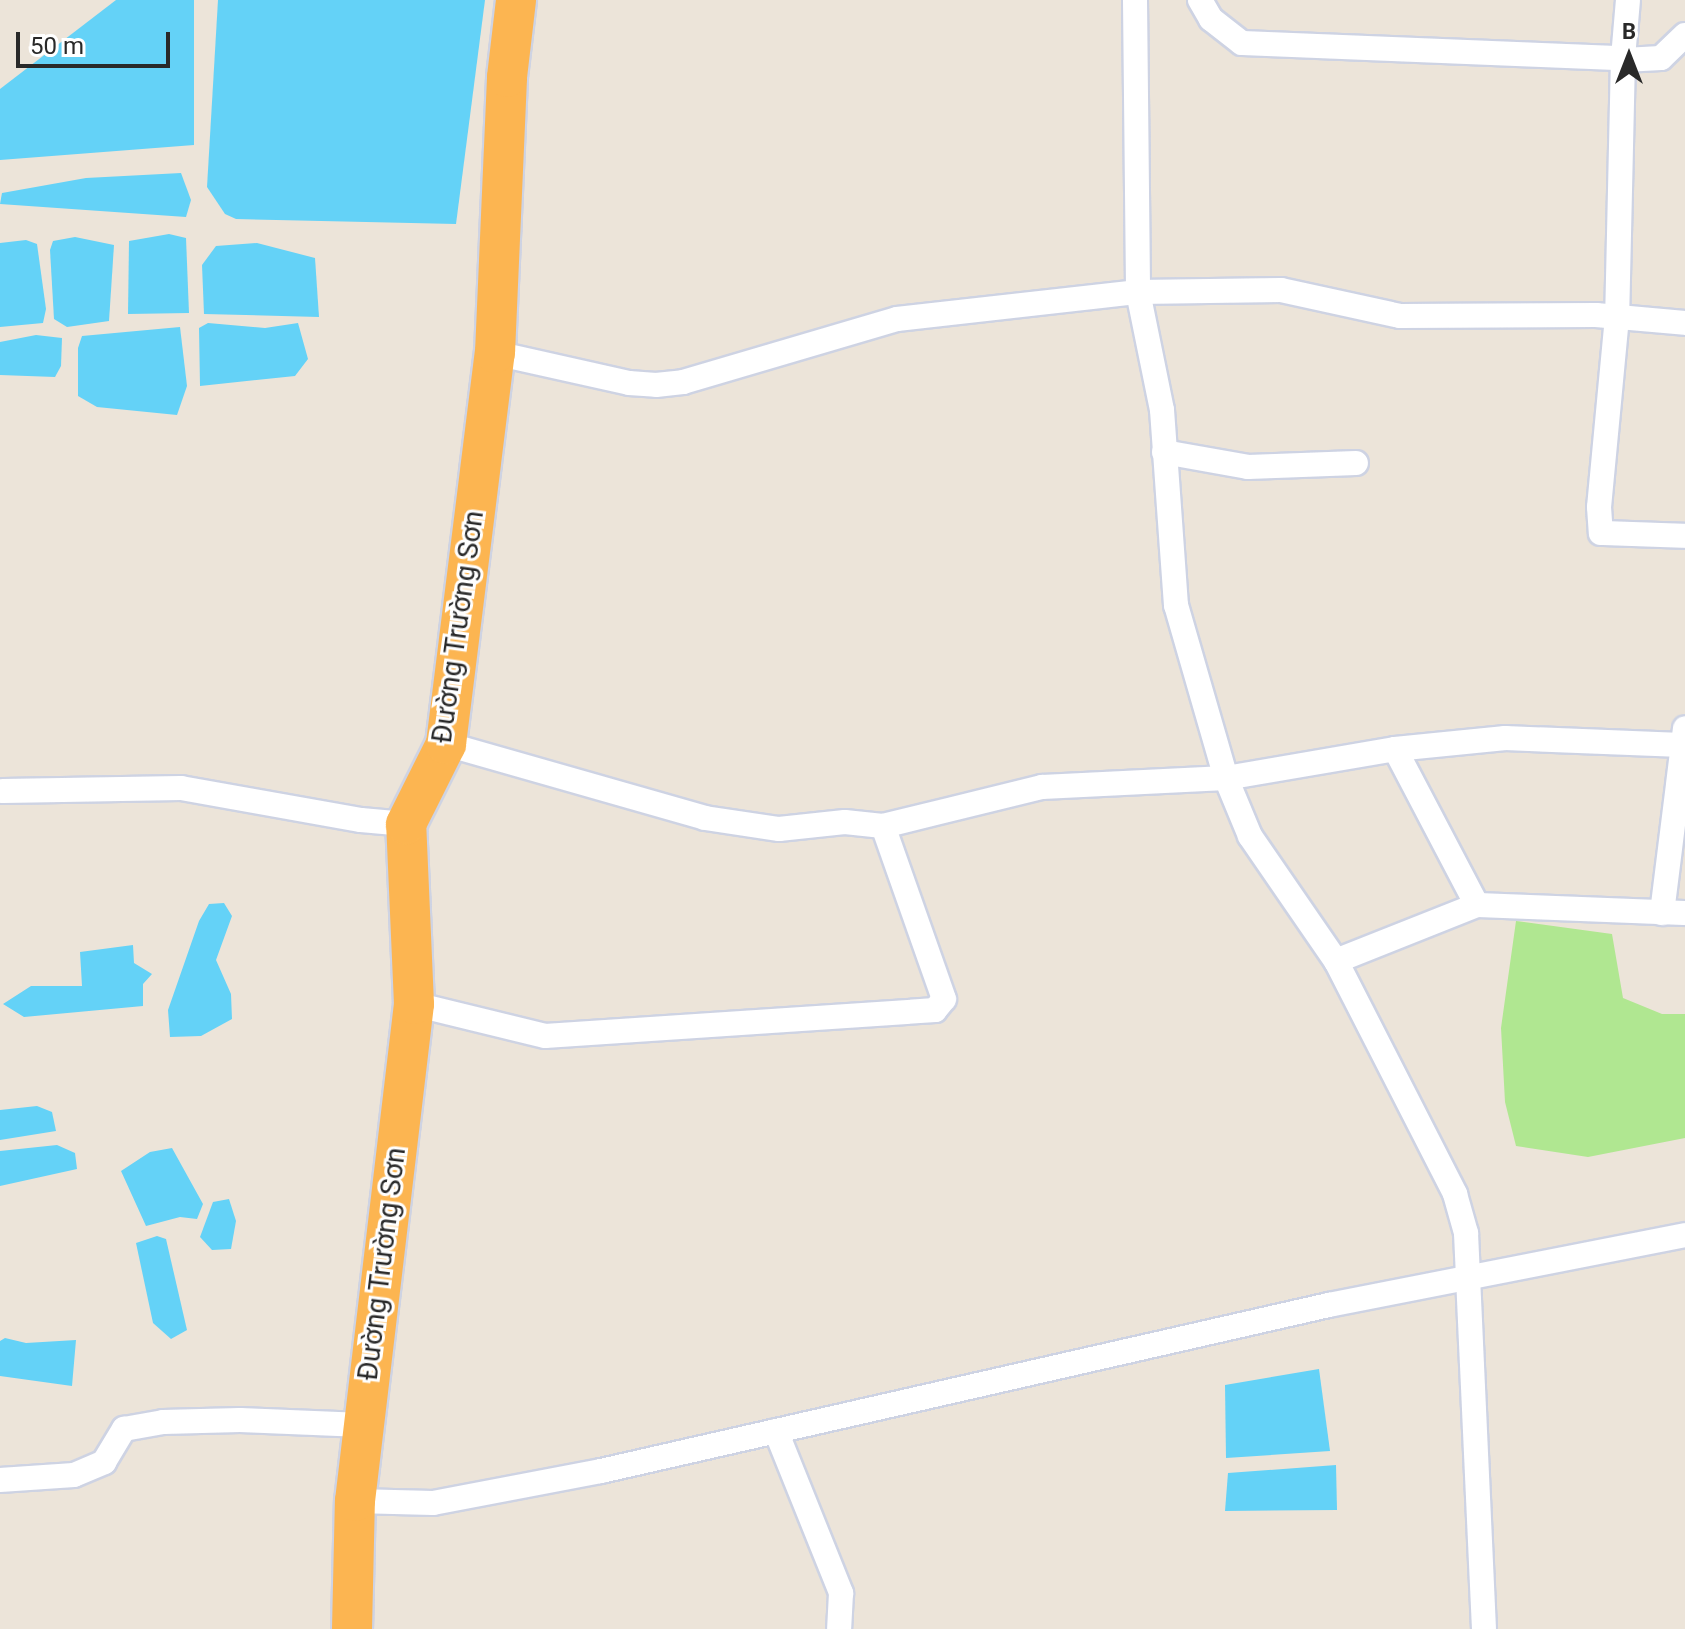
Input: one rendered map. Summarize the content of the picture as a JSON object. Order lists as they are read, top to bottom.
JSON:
{
  "streets": {
    "highway": ["Đường Trường Sơn"]
  },
  "scale_bar": "50 m",
  "north": "top"
}
